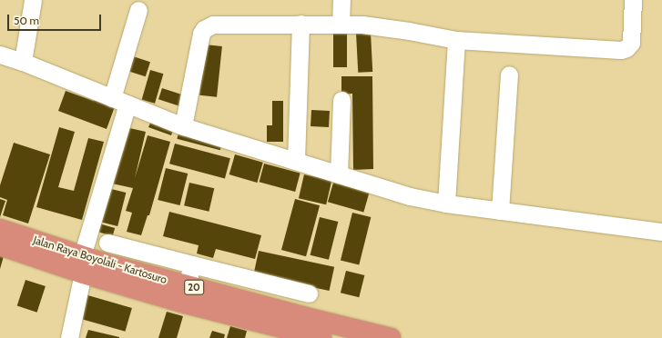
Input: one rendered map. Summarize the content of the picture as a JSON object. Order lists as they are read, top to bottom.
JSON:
{
  "streets": {
    "highway": ["Jalan Raya Boyolali - Kartosuro", "20"]
  },
  "scale_bar": "50 m"
}
